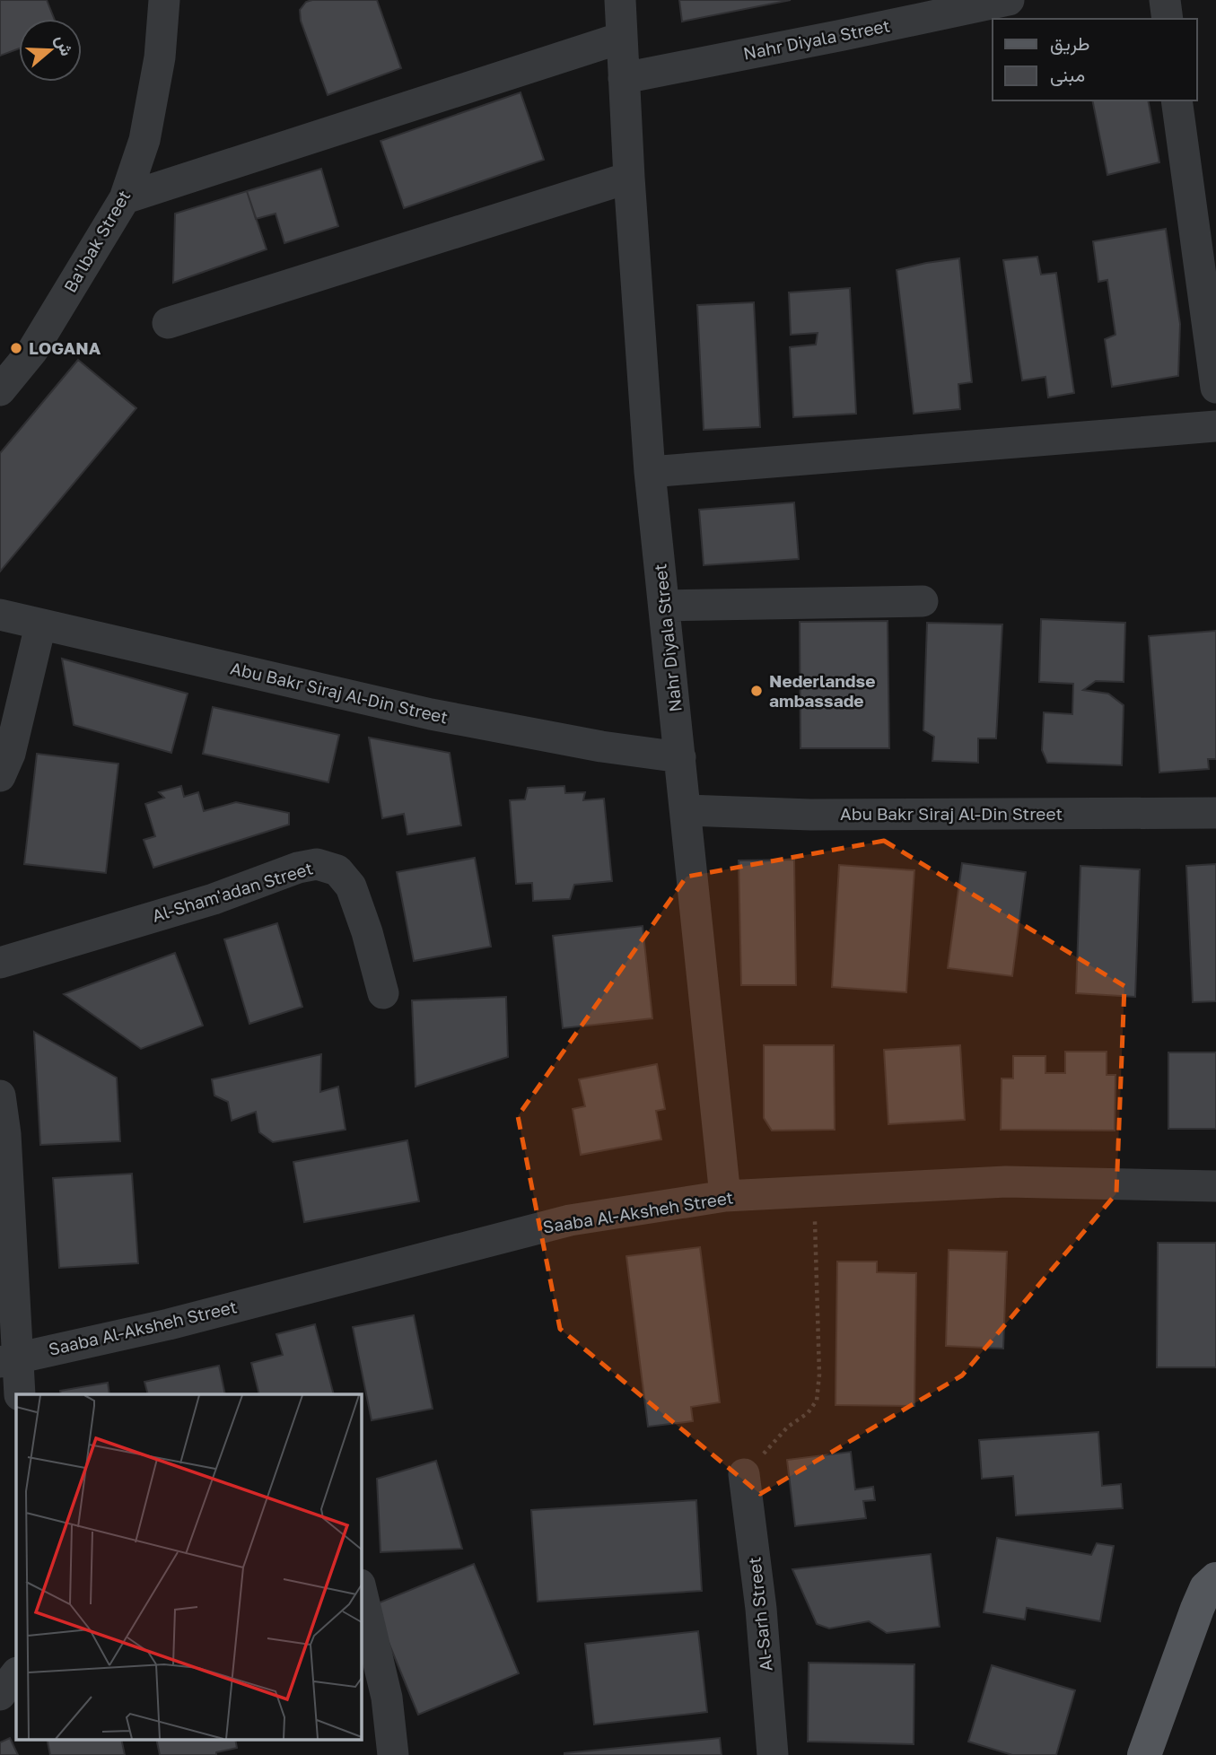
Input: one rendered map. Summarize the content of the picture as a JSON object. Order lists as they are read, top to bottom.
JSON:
{
  "streets": {
    "street": [
      "Nahr Diyala Street",
      "Ba'lbak Street",
      "Abu Bakr Siraj Al-Din Street",
      "Al-Sham'adan Street",
      "Saaba Al-Aksheh Street",
      "Al-Sarh Street"
    ]
  },
  "crossings": [
    ["Nahr Diyala Street", "Abu Bakr Siraj Al-Din Street"],
    ["Nahr Diyala Street", "Saaba Al-Aksheh Street"]
  ],
  "places": ["LOGANA", "Nederlandse ambassade"],
  "legend": ["طريق", "مبنى"],
  "north": "right"
}
